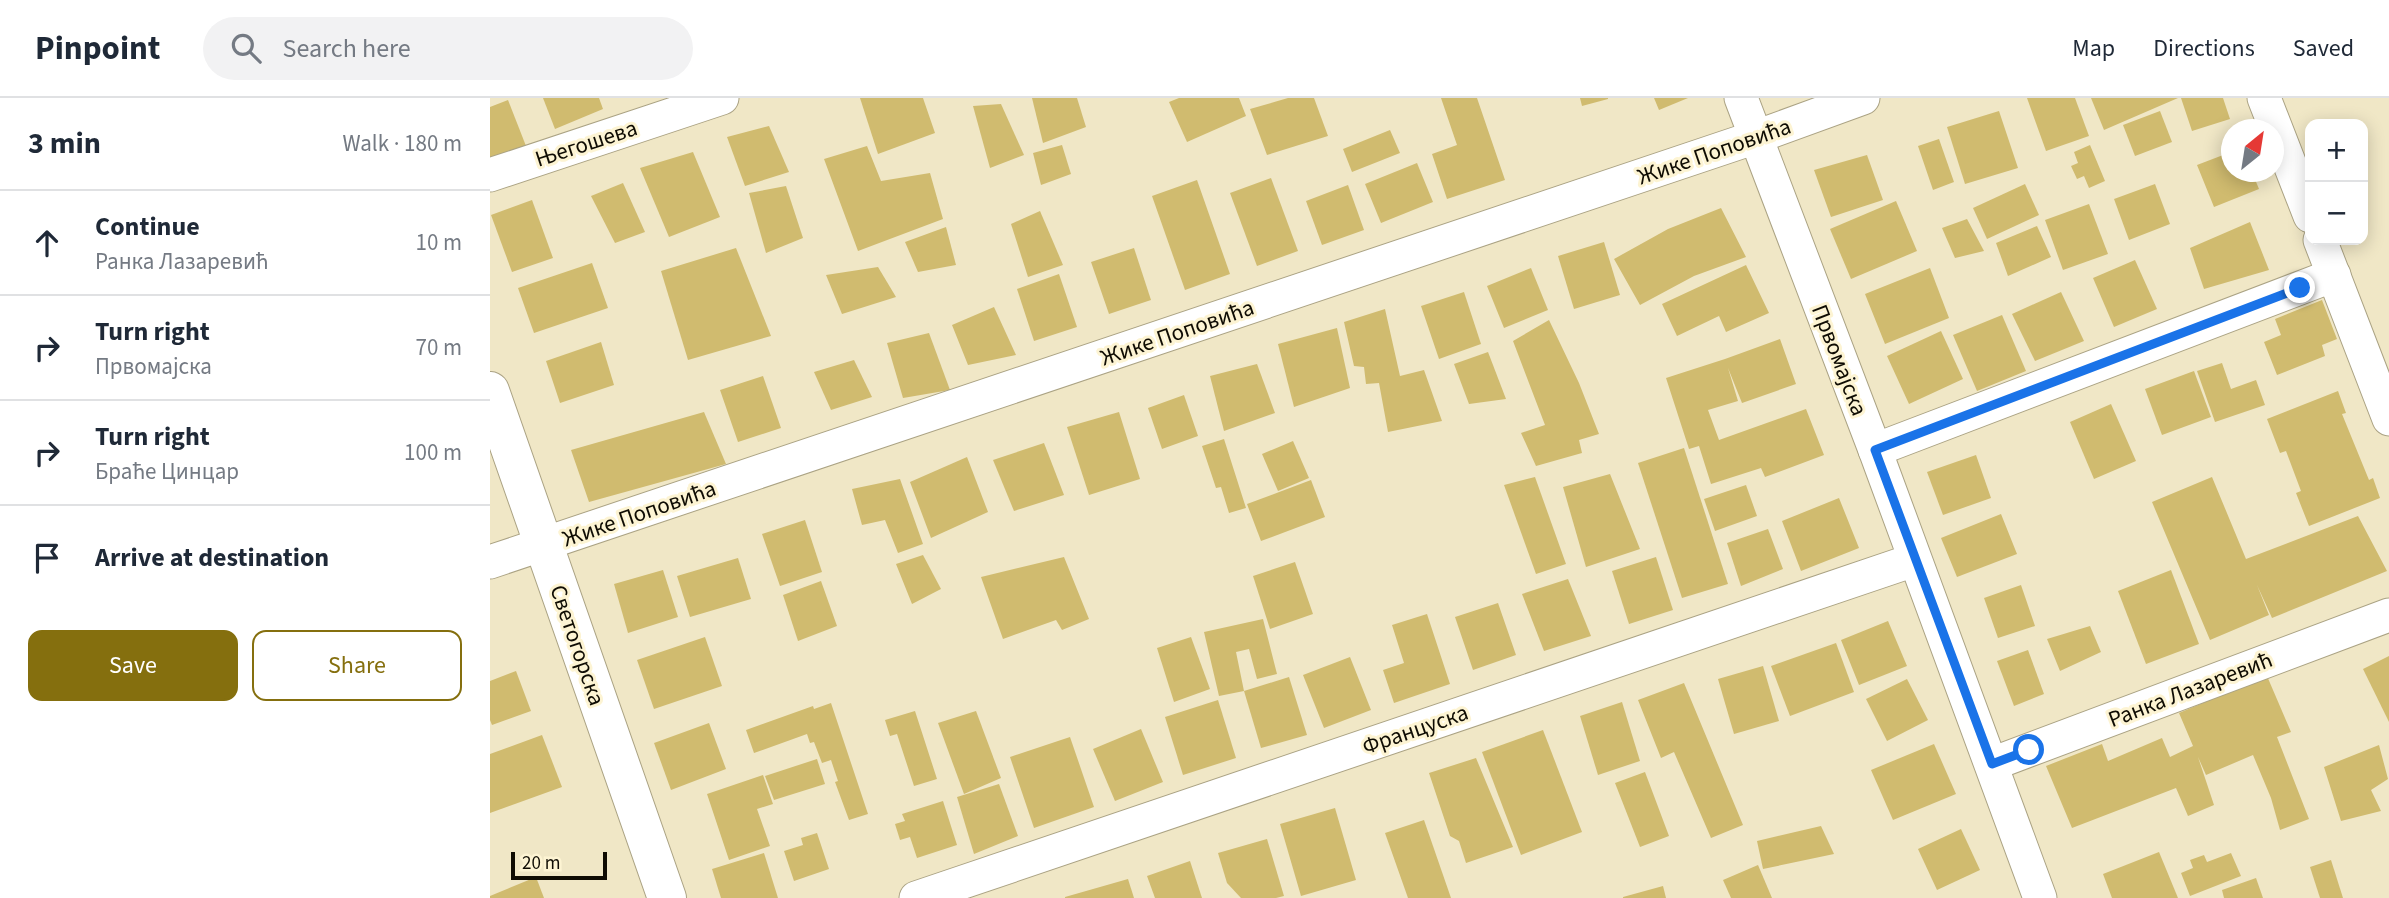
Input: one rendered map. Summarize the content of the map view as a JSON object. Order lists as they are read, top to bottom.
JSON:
{
  "streets": {
    "street": [
      "Његошева",
      "Жике Поповића",
      "Првомајска",
      "Светогорска",
      "Ранка Лазаревић",
      "Француска"
    ]
  },
  "crossings": [
    ["Жике Поповића", "Првомајска"],
    ["Жике Поповића", "Светогорска"],
    ["Првомајска", "Ранка Лазаревић"],
    ["Првомајска", "Француска"]
  ],
  "scale_bar": "20 m",
  "north": "top right",
  "page": {
    "header": "Pinpoint",
    "search": "Search here",
    "nav": ["Map", "Directions", "Saved"],
    "heading": ["3 min", "Walk · 180 m"],
    "map_buttons": ["+", "−"],
    "list": [
      ["Continue", "Ранка Лазаревић", "10 m"],
      ["Turn right", "Првомајска", "70 m"],
      ["Turn right", "Браће Цинцар", "100 m"],
      "Arrive at destination"
    ],
    "buttons": ["Save", "Share"],
    "scale": "20 m"
  }
}
